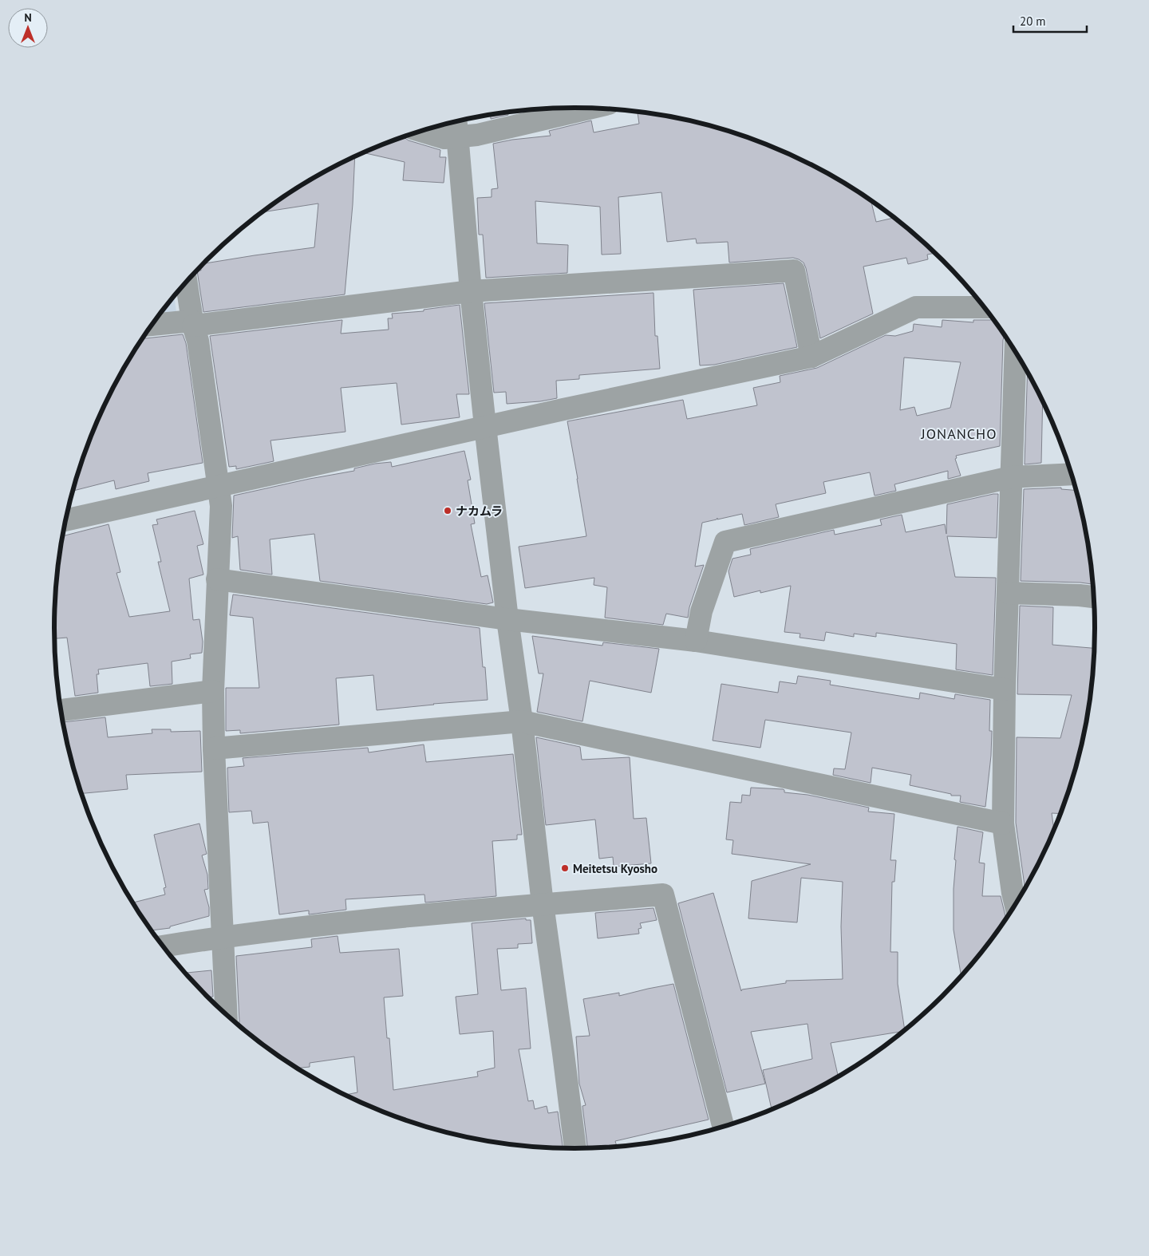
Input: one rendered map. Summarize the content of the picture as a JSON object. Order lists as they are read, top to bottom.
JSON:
{
  "districts": ["JONANCHO"],
  "places": ["ナカムラ", "Meitetsu Kyosho"],
  "scale_bar": "20 m",
  "north": "top"
}
